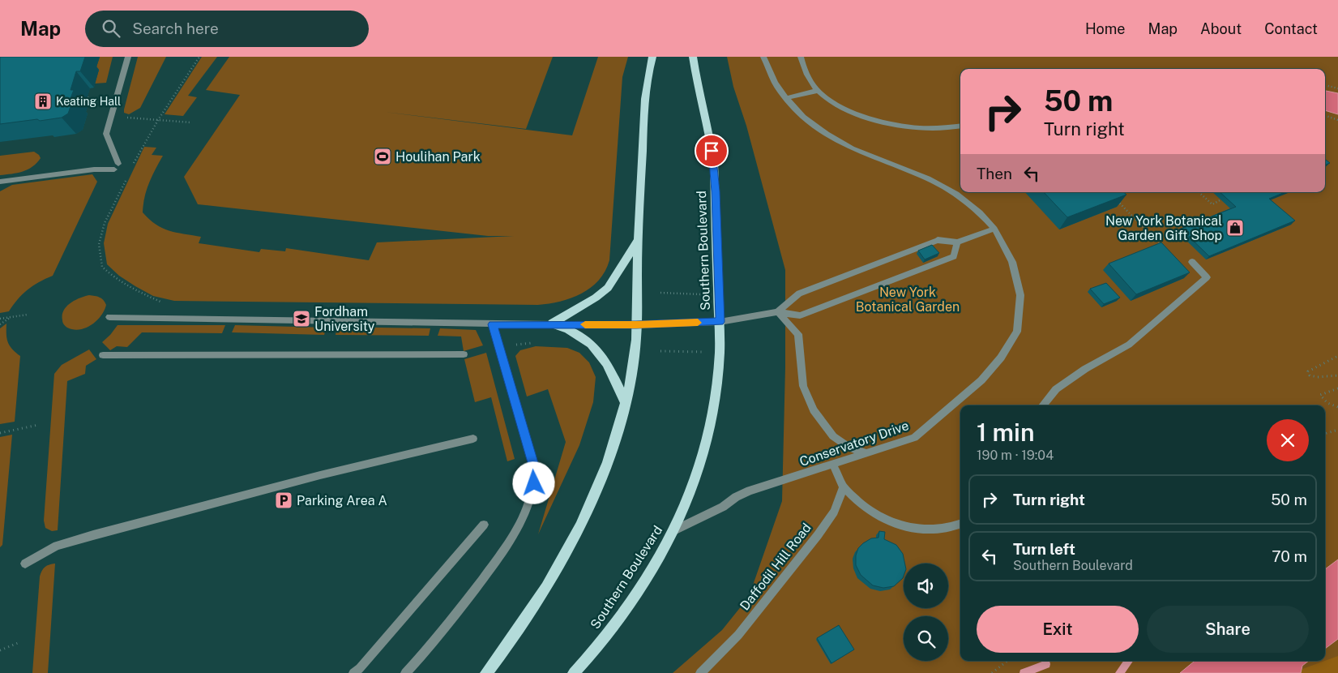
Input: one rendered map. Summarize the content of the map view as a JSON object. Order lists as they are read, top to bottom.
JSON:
{
  "streets": {
    "main road": ["Southern Boulevard"],
    "lane": ["Conservatory Drive", "Daffodil Hill Road"]
  },
  "crossings": [
    ["Southern Boulevard", "Conservatory Drive"]
  ],
  "parks": ["New York Botanical Garden"],
  "places": {
    "building": ["Keating Hall"],
    "sports": ["Houlihan Park"],
    "shop": ["New York Botanical Garden Gift Shop"],
    "school or university": ["Fordham University"],
    "parking": ["Parking Area A"]
  },
  "page": {
    "header": "Map",
    "search": "Search here",
    "nav": [
      "Home",
      "Map",
      "About",
      "Contact"
    ],
    "turn": ["50 m", "Turn right"],
    "then": "Then",
    "heading": ["1 min", "190 m · 19:04"],
    "list": [
      {
        "name": "Turn right",
        "value": "50 m"
      },
      {
        "name": "Turn left",
        "note": "Southern Boulevard",
        "value": "70 m"
      }
    ],
    "buttons": ["Exit", "Share"]
  }
}
